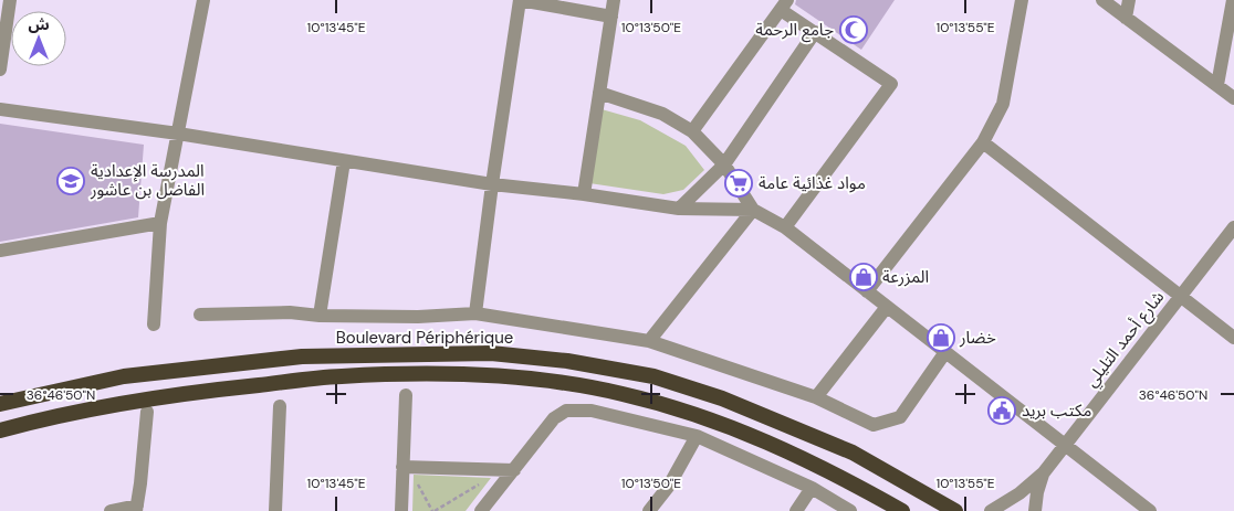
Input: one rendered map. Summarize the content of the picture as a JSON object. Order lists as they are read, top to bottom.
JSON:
{
  "streets": {
    "highway": ["Boulevard Périphérique"],
    "street": ["شارع أحمد التليلي"]
  },
  "places": {
    "mosque": ["جامع الرحمة"],
    "school or university": ["المدرسة الإعدادية الفاضل بن عاشور"],
    "supermarket": ["مواد غذائية عامة"],
    "shop": ["المزرعة", "خضار"],
    "public building": ["مكتب بريد"]
  },
  "north": "top",
  "coordinates": [
    "10°13'45\"E",
    "10°13'50\"E",
    "10°13'55\"E",
    "36°46'50\"N"
  ]
}
